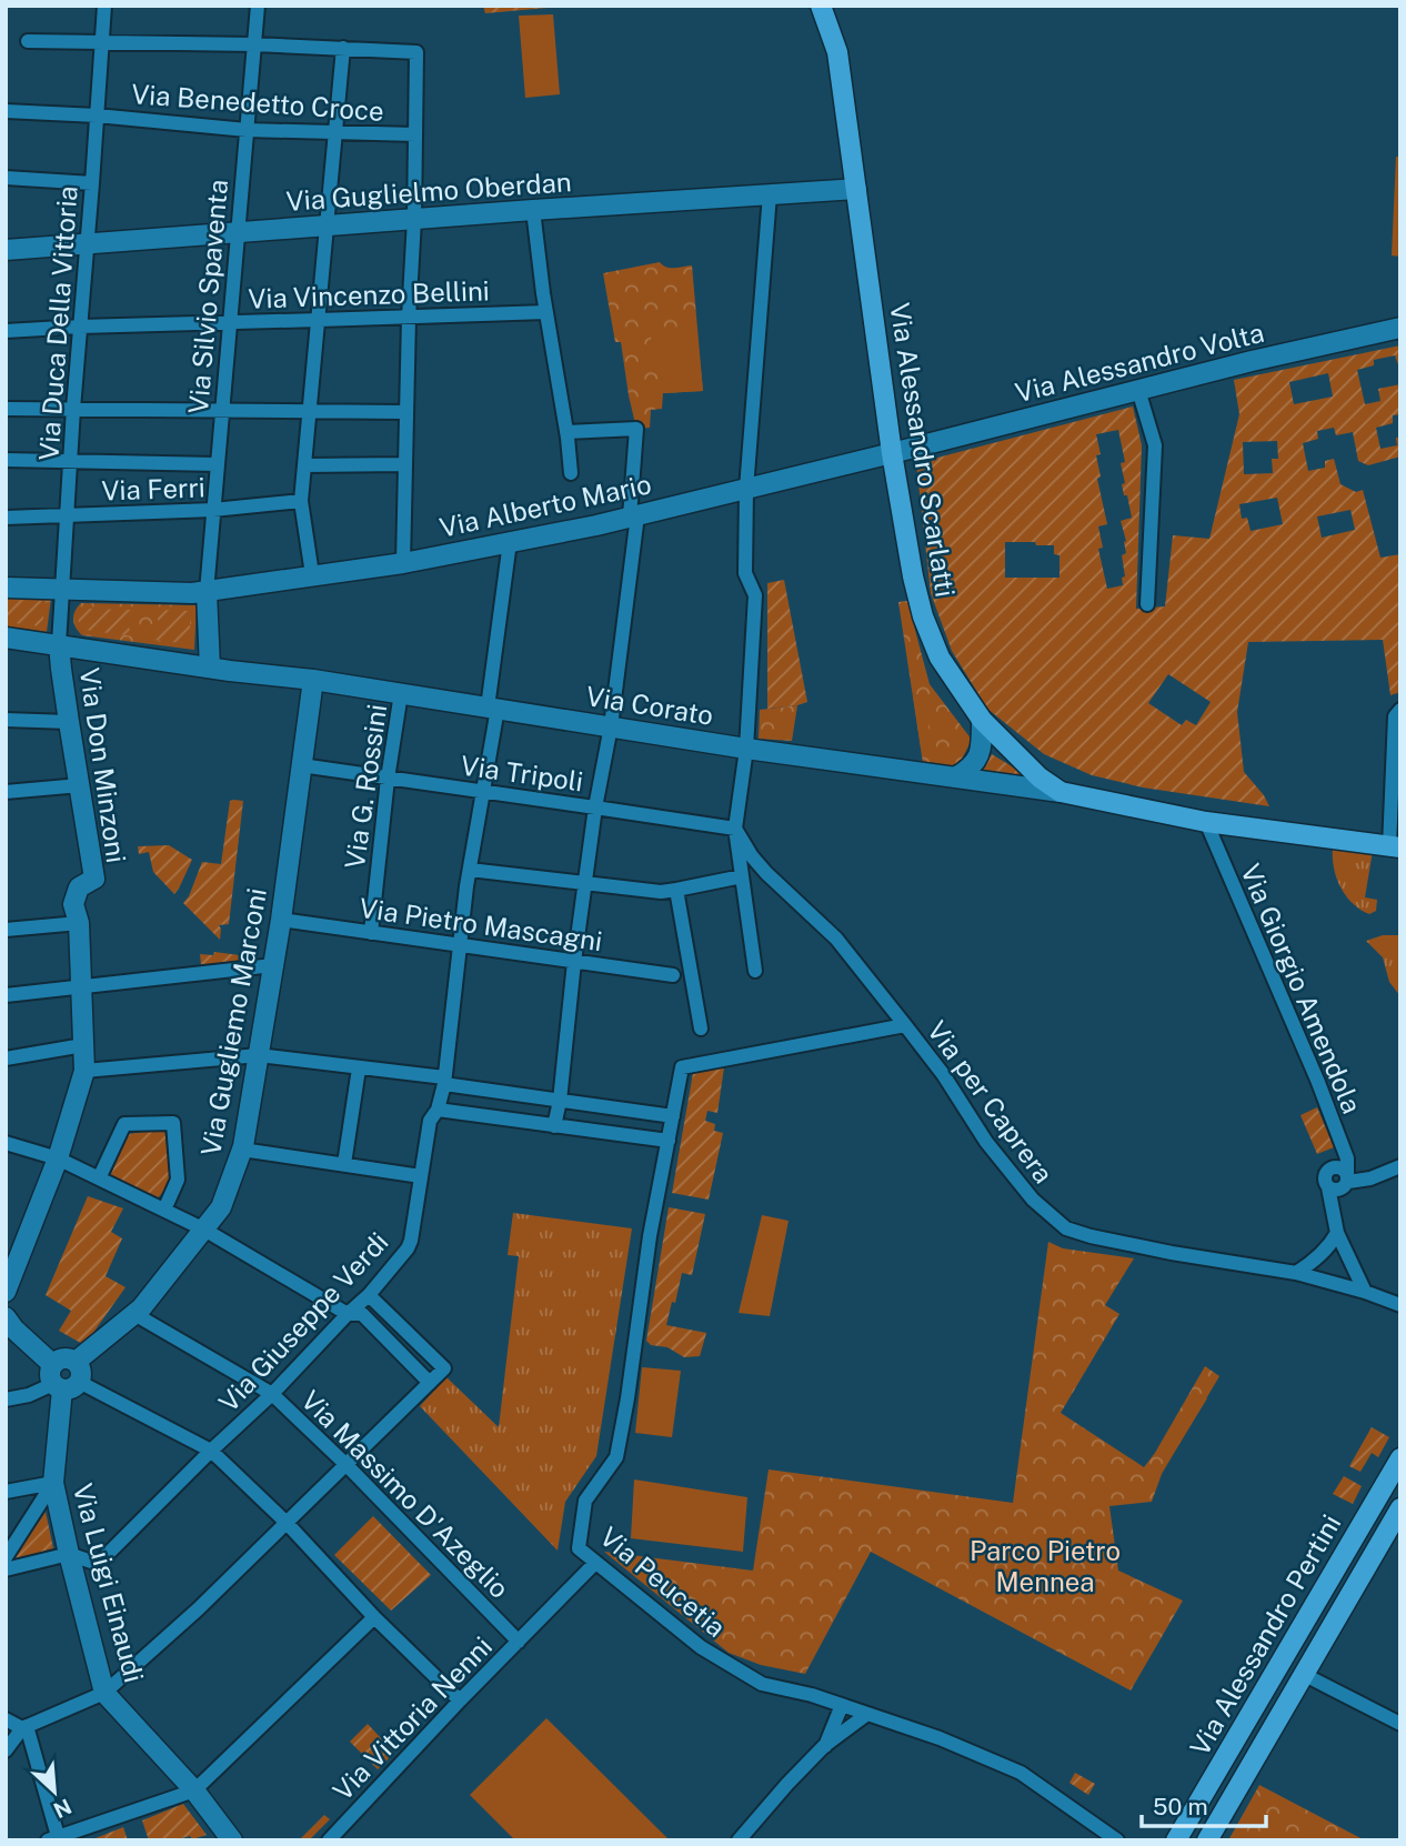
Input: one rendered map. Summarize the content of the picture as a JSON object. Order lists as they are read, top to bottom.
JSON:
{
  "streets": {
    "main road": [
      "Via Guglielmo Oberdan",
      "Via Alessandro Volta",
      "Via Alessandro Scarlatti",
      "Via Alberto Mario",
      "Via Corato",
      "Via Don Minzoni",
      "Via Gugliemo Marconi",
      "Via Luigi Einaudi",
      "Via Alessandro Pertini"
    ],
    "street": [
      "Via Benedetto Croce",
      "Via Vincenzo Bellini",
      "Via Silvio Spaventa",
      "Via Duca Della Vittoria",
      "Via Ferri",
      "Via Tripoli",
      "Via G. Rossini",
      "Via Pietro Mascagni",
      "Via Giorgio Amendola",
      "Via per Caprera",
      "Via Giuseppe Verdi",
      "Via Massimo D'Azeglio",
      "Via Peucetia",
      "Via Vittoria Nenni"
    ]
  },
  "crossings": [
    ["Via Benedetto Croce", "Via Silvio Spaventa"],
    ["Via Benedetto Croce", "Via Duca Della Vittoria"],
    ["Via Guglielmo Oberdan", "Via Silvio Spaventa"],
    ["Via Guglielmo Oberdan", "Via Duca Della Vittoria"],
    ["Via Guglielmo Oberdan", "Via Alessandro Scarlatti"],
    ["Via Vincenzo Bellini", "Via Silvio Spaventa"],
    ["Via Vincenzo Bellini", "Via Duca Della Vittoria"],
    ["Via Silvio Spaventa", "Via Ferri"],
    ["Via Silvio Spaventa", "Via Alberto Mario"],
    ["Via Duca Della Vittoria", "Via Ferri"],
    ["Via Duca Della Vittoria", "Via Alberto Mario"],
    ["Via Duca Della Vittoria", "Via Corato"],
    ["Via Duca Della Vittoria", "Via Don Minzoni"],
    ["Via Alessandro Volta", "Via Alessandro Scarlatti"],
    ["Via Alessandro Volta", "Via Alberto Mario"],
    ["Via Alessandro Scarlatti", "Via Alberto Mario"],
    ["Via Alessandro Scarlatti", "Via Corato"],
    ["Via Alessandro Scarlatti", "Via Giorgio Amendola"],
    ["Via Alberto Mario", "Via Giuseppe Verdi"],
    ["Via Corato", "Via Don Minzoni"],
    ["Via Corato", "Via G. Rossini"],
    ["Via Corato", "Via Gugliemo Marconi"],
    ["Via Corato", "Via Giuseppe Verdi"],
    ["Via Tripoli", "Via G. Rossini"],
    ["Via Tripoli", "Via Gugliemo Marconi"],
    ["Via Tripoli", "Via per Caprera"],
    ["Via Tripoli", "Via Giuseppe Verdi"],
    ["Via G. Rossini", "Via Pietro Mascagni"],
    ["Via Pietro Mascagni", "Via Gugliemo Marconi"],
    ["Via Pietro Mascagni", "Via Giuseppe Verdi"],
    ["Via Gugliemo Marconi", "Via Massimo D'Azeglio"],
    ["Via Gugliemo Marconi", "Via Luigi Einaudi"],
    ["Via per Caprera", "Via Peucetia"],
    ["Via Giuseppe Verdi", "Via Massimo D'Azeglio"],
    ["Via Giuseppe Verdi", "Via Luigi Einaudi"],
    ["Via Massimo D'Azeglio", "Via Vittoria Nenni"],
    ["Via Peucetia", "Via Vittoria Nenni"]
  ],
  "parks": ["Parco Pietro Mennea"],
  "scale_bar": "50 m",
  "north": "bottom right"
}
